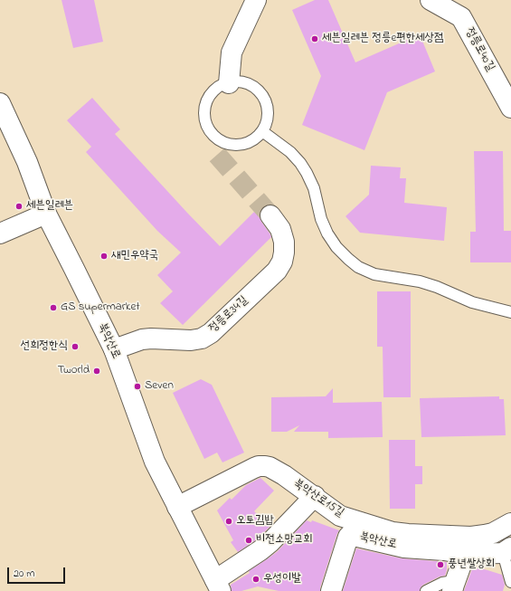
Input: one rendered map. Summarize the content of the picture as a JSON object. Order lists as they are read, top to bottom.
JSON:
{
  "streets": {
    "street": [
      "정릉로40길",
      "정릉로34길",
      "북악산로",
      "북악산로15길"
    ]
  },
  "crossings": [
    ["정릉로34길", "북악산로"],
    ["북악산로", "북악산로15길"]
  ],
  "places": [
    "세븐일레븐 정릉e편한세상점",
    "세븐일레븐",
    "새민우약국",
    "GS supermarket",
    "선희정한식",
    "Tworld",
    "Seven",
    "오토김밥",
    "비전소망교회",
    "풍년쌀상회",
    "우성이발"
  ],
  "scale_bar": "20 m"
}
